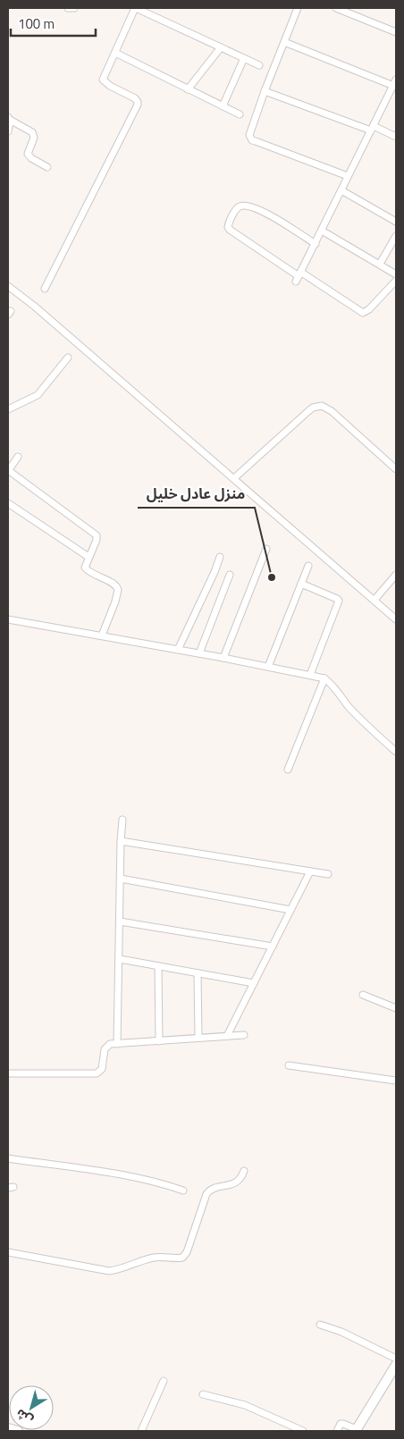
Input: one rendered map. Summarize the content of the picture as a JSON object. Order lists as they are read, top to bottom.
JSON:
{
  "places": ["منزل عادل خليل"],
  "scale_bar": "100 m",
  "north": "bottom left"
}
